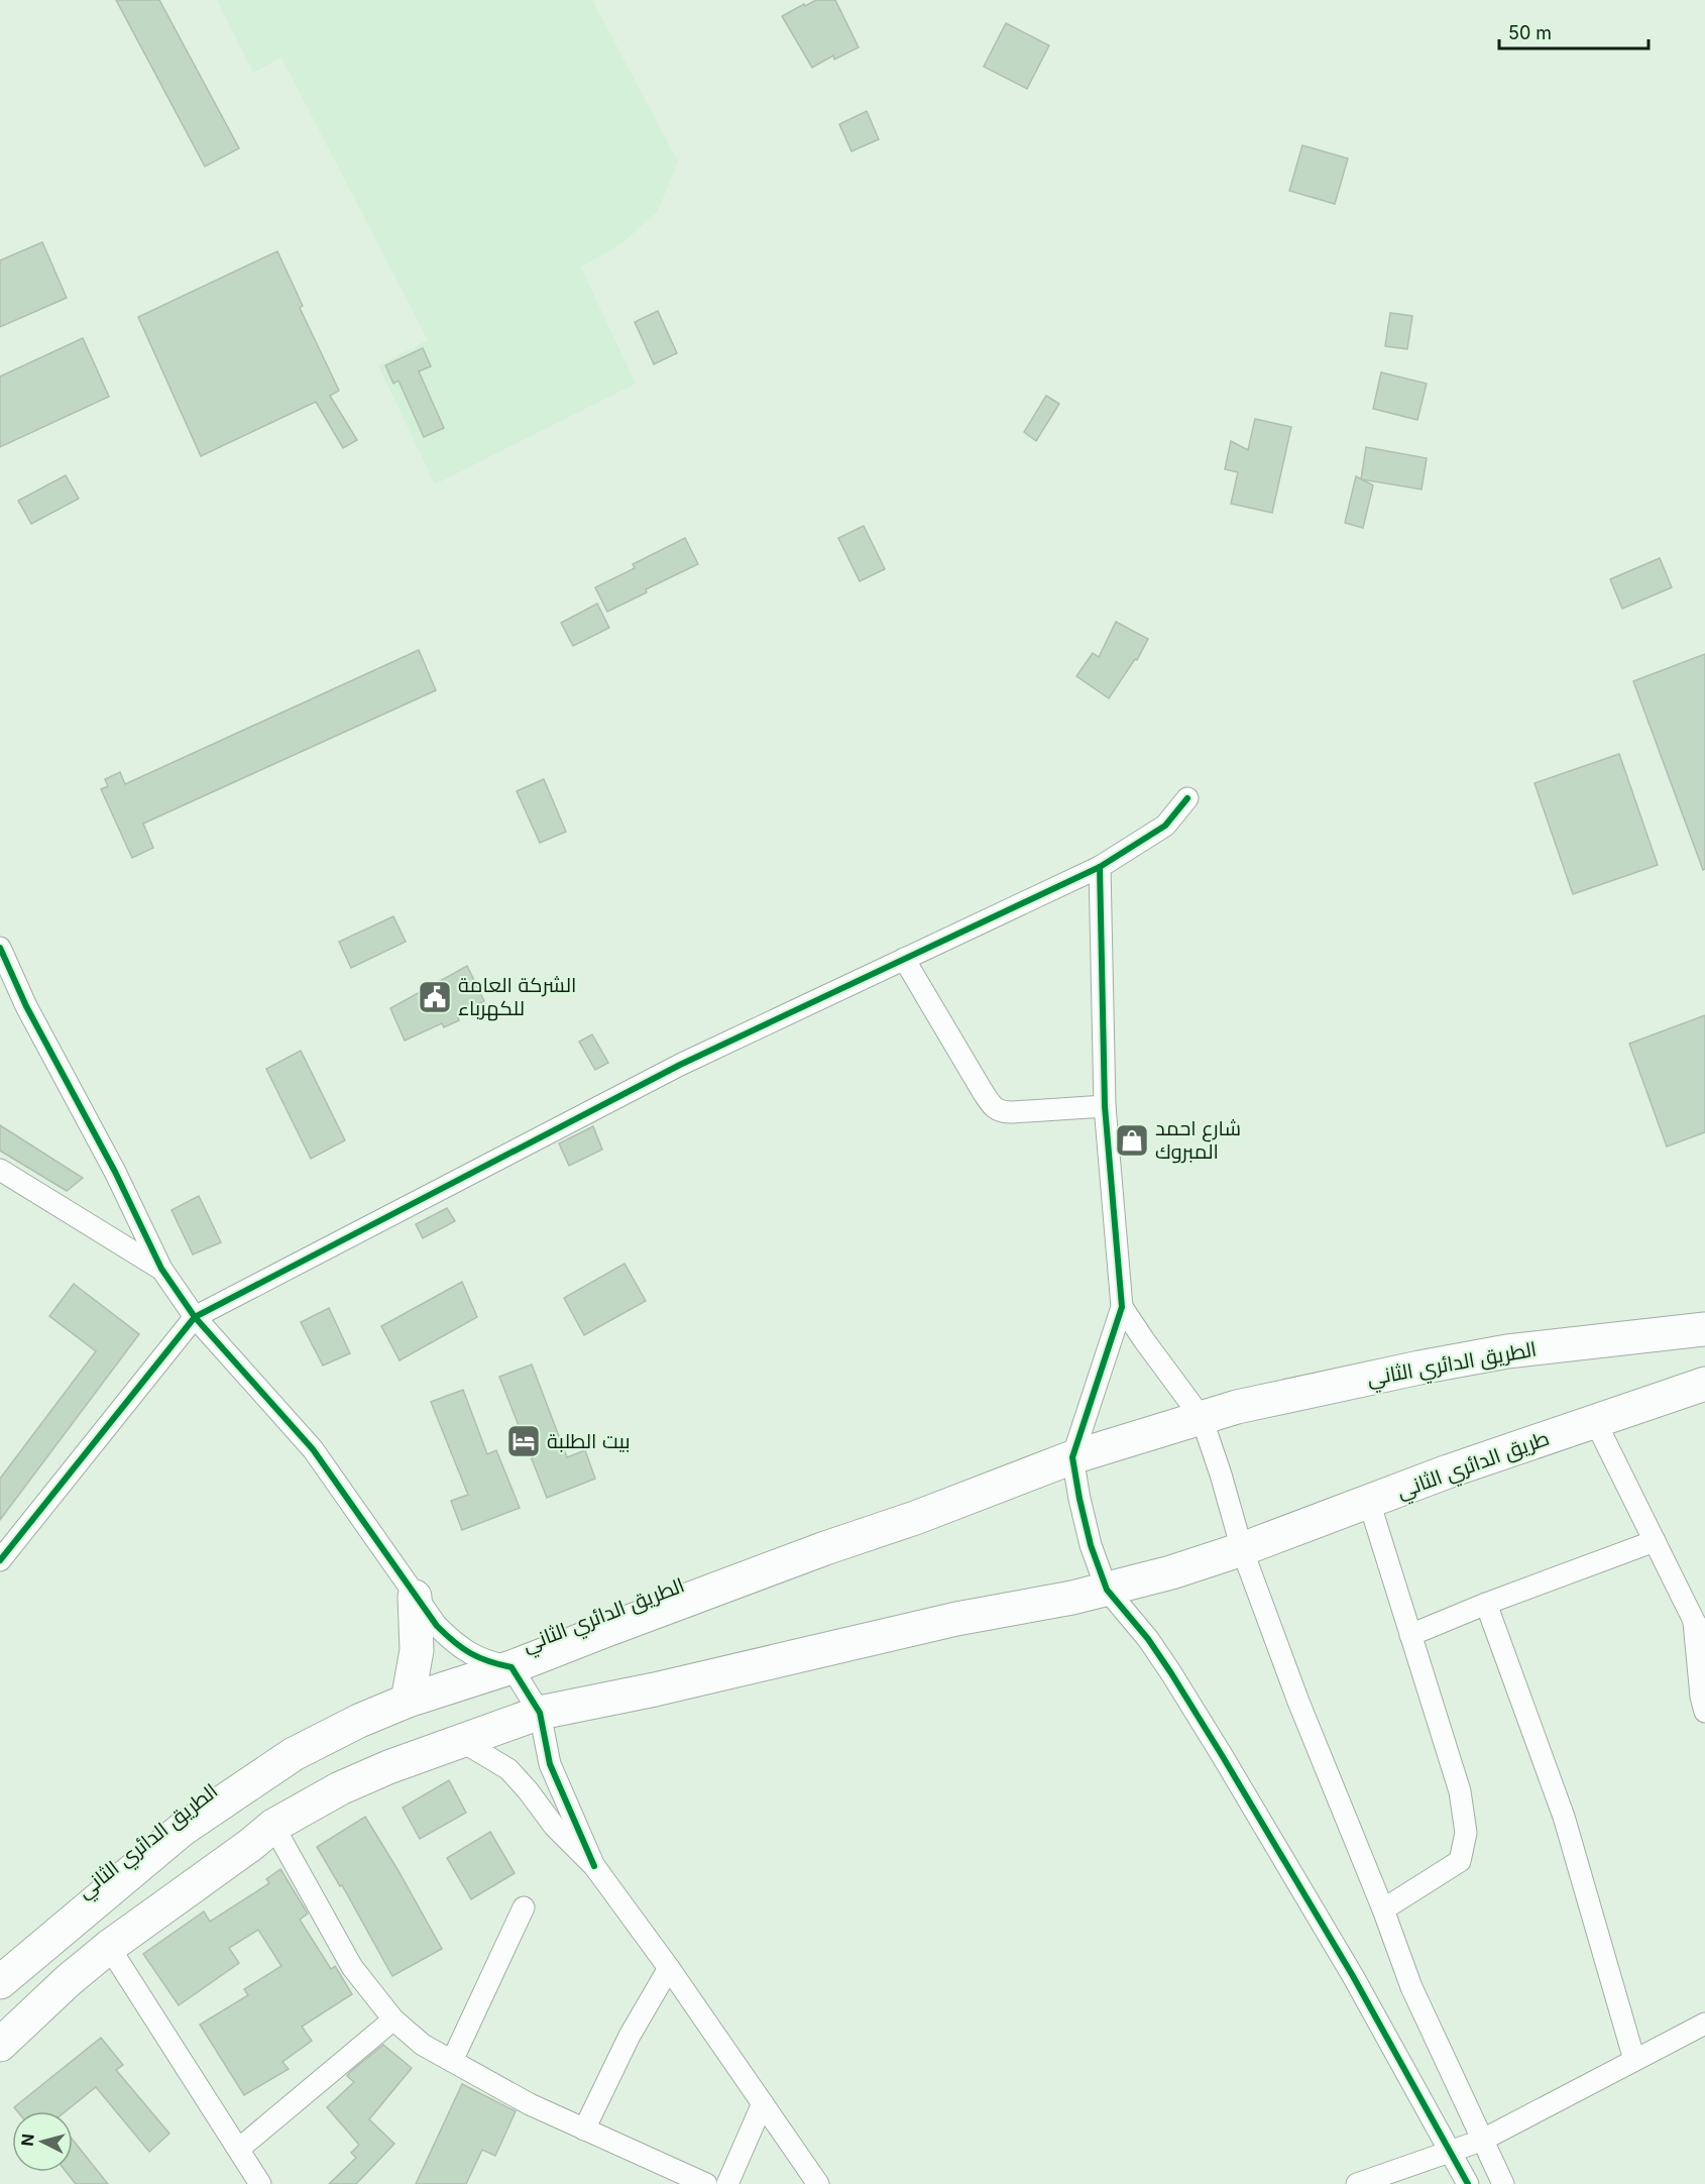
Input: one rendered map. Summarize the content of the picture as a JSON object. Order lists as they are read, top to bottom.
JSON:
{
  "streets": {
    "main road": ["الطريق الدائري الثاني", "طريق الدائري الثاني"]
  },
  "places": {
    "public building": ["الشركة العامة للكهرباء"],
    "shop": ["شارع احمد المبروك"],
    "hotel": ["بيت الطلبة"]
  },
  "scale_bar": "50 m",
  "north": "left"
}
